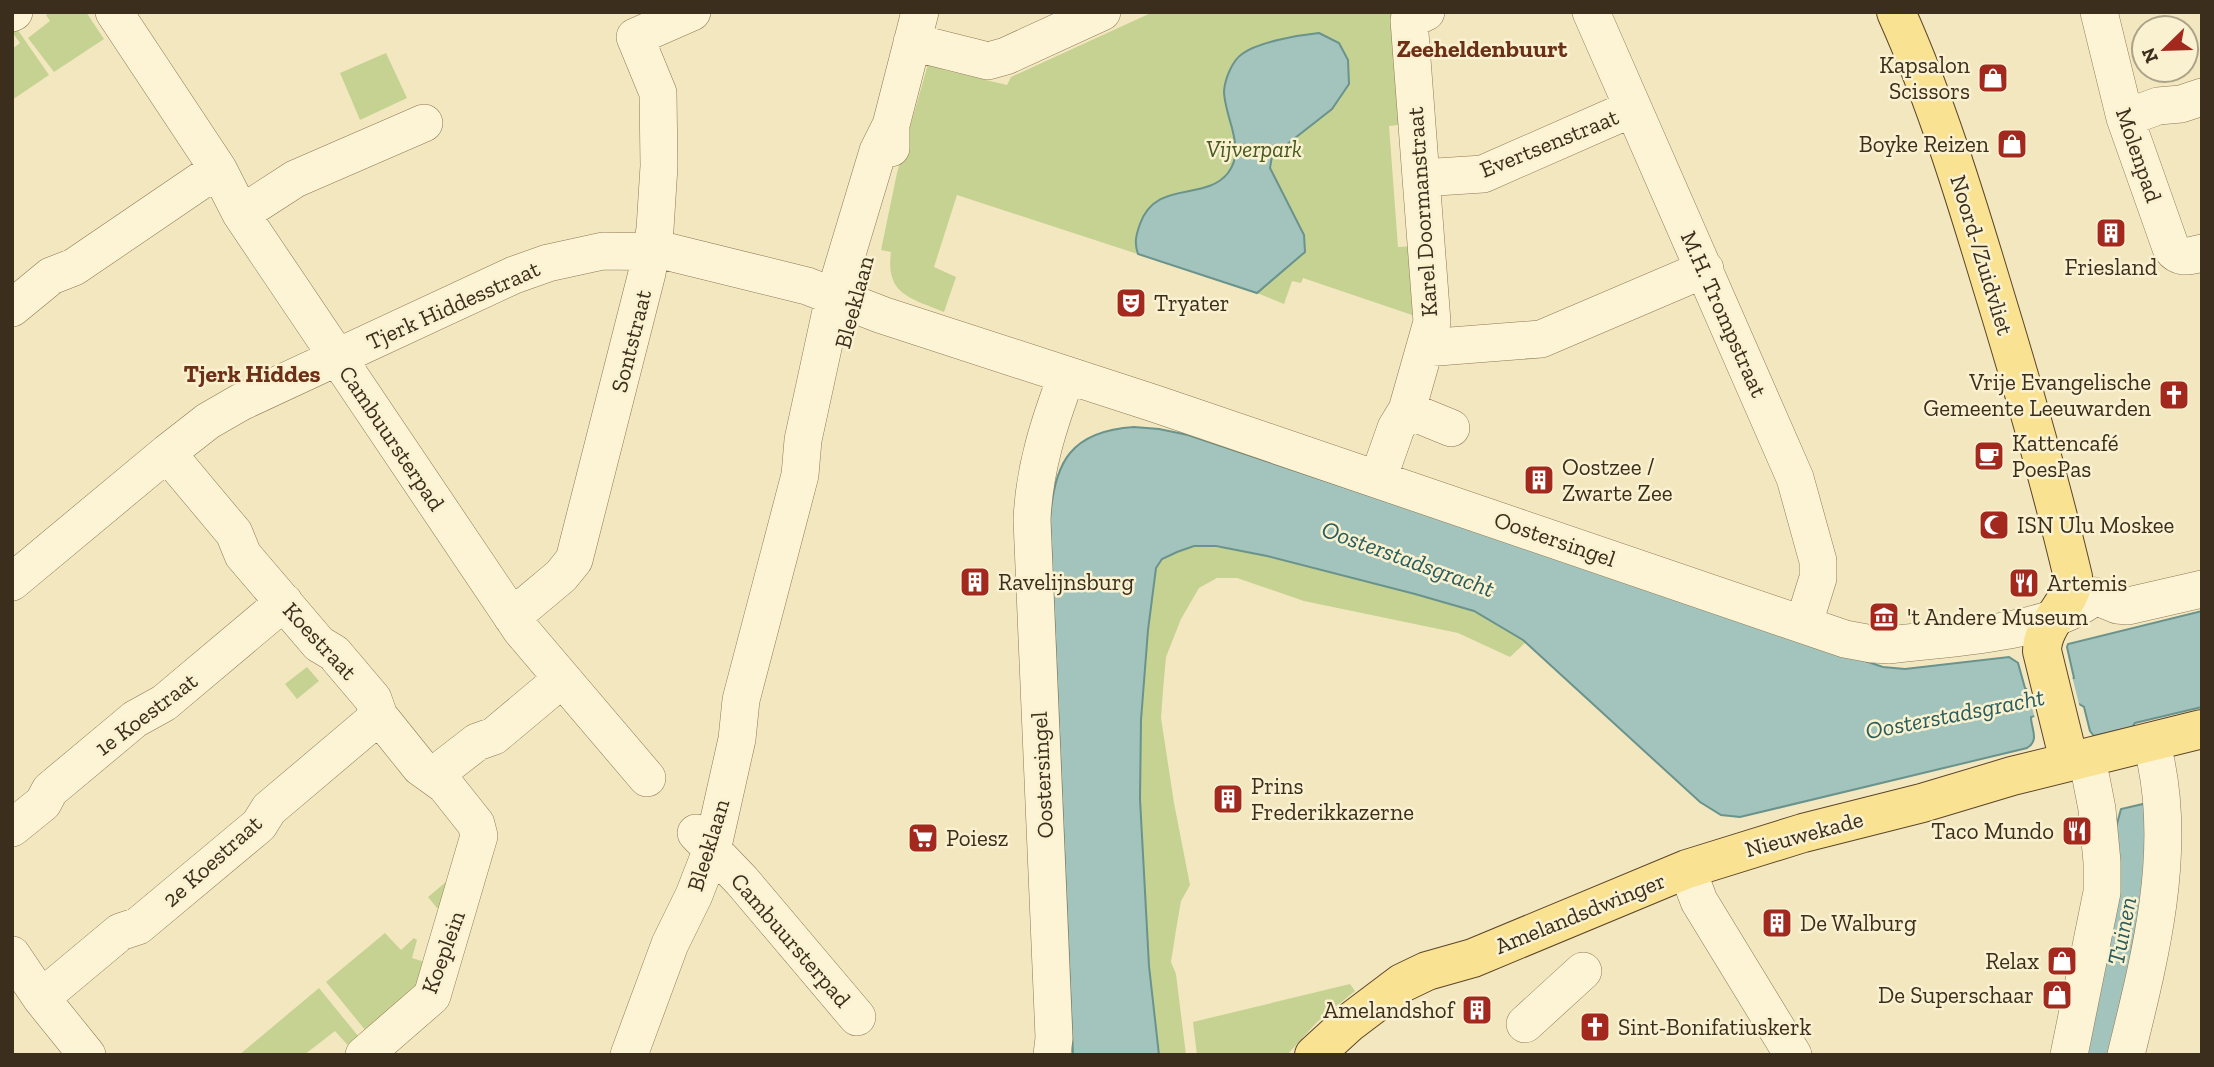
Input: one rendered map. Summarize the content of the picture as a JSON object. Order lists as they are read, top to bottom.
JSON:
{
  "streets": {
    "main road": ["Noord-/Zuidvliet", "Nieuwekade", "Amelandsdwinger"],
    "street": [
      "Evertsenstraat",
      "Molenpad",
      "Karel Doormanstraat",
      "Bleeklaan",
      "Tjerk Hiddesstraat",
      "M.H. Trompstraat",
      "Sontstraat",
      "Cambuursterpad",
      "Oostersingel",
      "Koestraat",
      "1e Koestraat",
      "2e Koestraat",
      "Koeplein"
    ]
  },
  "crossings": [
    ["Evertsenstraat", "Karel Doormanstraat"],
    ["Evertsenstraat", "M.H. Trompstraat"],
    ["Karel Doormanstraat", "Oostersingel"],
    ["Noord-/Zuidvliet", "Oostersingel"],
    ["Noord-/Zuidvliet", "Nieuwekade"],
    ["Bleeklaan", "Tjerk Hiddesstraat"],
    ["Bleeklaan", "Cambuursterpad"],
    ["Bleeklaan", "Oostersingel"],
    ["Tjerk Hiddesstraat", "Sontstraat"],
    ["Tjerk Hiddesstraat", "Cambuursterpad"],
    ["Tjerk Hiddesstraat", "Oostersingel"],
    ["Tjerk Hiddesstraat", "Koestraat"],
    ["M.H. Trompstraat", "Oostersingel"],
    ["Sontstraat", "Cambuursterpad"],
    ["Koestraat", "1e Koestraat"],
    ["Koestraat", "2e Koestraat"],
    ["Koestraat", "Koeplein"],
    ["Nieuwekade", "Amelandsdwinger"]
  ],
  "districts": ["Zeeheldenbuurt", "Tjerk Hiddes"],
  "water": ["Oosterstadsgracht", "Tuinen"],
  "parks": ["Vijverpark"],
  "places": {
    "shop": [
      "Kapsalon Scissors",
      "Boyke Reizen",
      "Relax",
      "De Superschaar"
    ],
    "building": [
      "Friesland",
      "Oostzee / Zwarte Zee",
      "Ravelijnsburg",
      "Prins Frederikkazerne",
      "De Walburg",
      "Amelandshof"
    ],
    "theatre": ["Tryater"],
    "church": ["Vrije Evangelische Gemeente Leeuwarden", "Sint-Bonifatiuskerk"],
    "cafe": ["Kattencafé PoesPas"],
    "mosque": ["ISN Ulu Moskee"],
    "restaurant": ["Artemis", "Taco Mundo"],
    "museum": ["'t Andere Museum"],
    "supermarket": ["Poiesz"]
  },
  "north": "bottom left"
}
